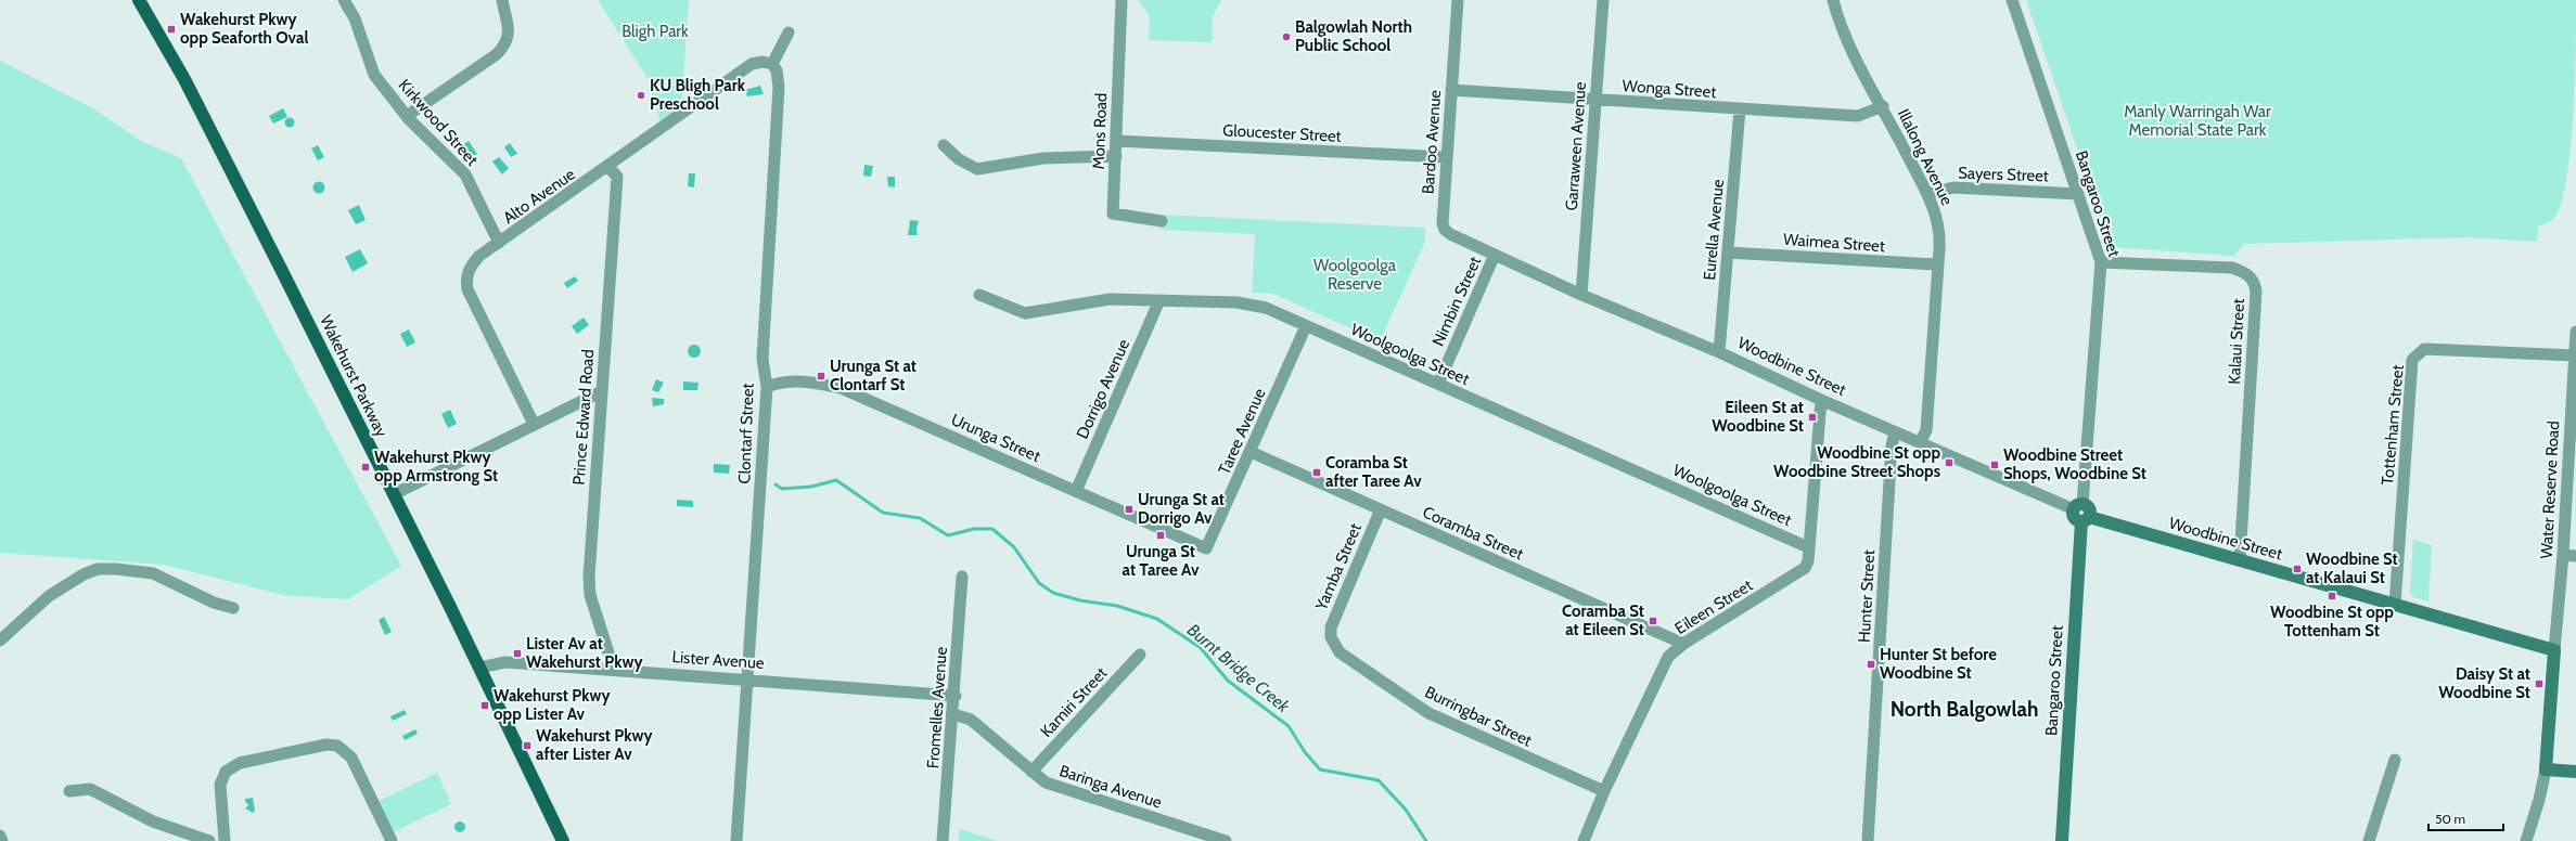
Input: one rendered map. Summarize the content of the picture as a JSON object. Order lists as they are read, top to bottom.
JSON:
{
  "streets": {
    "main road": ["Wakehurst Parkway"],
    "street": [
      "Wonga Street",
      "Kirkwood Street",
      "Mons Road",
      "Gloucester Street",
      "Bardoo Avenue",
      "Garraween Avenue",
      "Illalong Avenue",
      "Sayers Street",
      "Alto Avenue",
      "Bangaroo Street",
      "Eurella Avenue",
      "Waimea Street",
      "Nimbin Street",
      "Kalaui Street",
      "Woolgoolga Street",
      "Woodbine Street",
      "Dorrigo Avenue",
      "Prince Edward Road",
      "Tottenham Street",
      "Taree Avenue",
      "Clontarf Street",
      "Urunga Street",
      "Water Reserve Road",
      "Coramba Street",
      "Yamba Street",
      "Hunter Street",
      "Eileen Street",
      "Lister Avenue",
      "Kamiri Street",
      "Fromelles Avenue",
      "Burringbar Street",
      "Baringa Avenue"
    ]
  },
  "crossings": [
    ["Wonga Street", "Bardoo Avenue"],
    ["Wonga Street", "Garraween Avenue"],
    ["Wonga Street", "Illalong Avenue"],
    ["Wonga Street", "Eurella Avenue"],
    ["Kirkwood Street", "Alto Avenue"],
    ["Mons Road", "Gloucester Street"],
    ["Gloucester Street", "Bardoo Avenue"],
    ["Bardoo Avenue", "Nimbin Street"],
    ["Bardoo Avenue", "Woodbine Street"],
    ["Garraween Avenue", "Woodbine Street"],
    ["Illalong Avenue", "Sayers Street"],
    ["Illalong Avenue", "Waimea Street"],
    ["Illalong Avenue", "Woodbine Street"],
    ["Sayers Street", "Bangaroo Street"],
    ["Alto Avenue", "Prince Edward Road"],
    ["Alto Avenue", "Clontarf Street"],
    ["Bangaroo Street", "Kalaui Street"],
    ["Bangaroo Street", "Woodbine Street"],
    ["Eurella Avenue", "Waimea Street"],
    ["Eurella Avenue", "Woodbine Street"],
    ["Nimbin Street", "Woolgoolga Street"],
    ["Nimbin Street", "Woodbine Street"],
    ["Kalaui Street", "Woodbine Street"],
    ["Woolgoolga Street", "Dorrigo Avenue"],
    ["Woolgoolga Street", "Taree Avenue"],
    ["Woolgoolga Street", "Eileen Street"],
    ["Woodbine Street", "Tottenham Street"],
    ["Woodbine Street", "Water Reserve Road"],
    ["Woodbine Street", "Hunter Street"],
    ["Woodbine Street", "Eileen Street"],
    ["Wakehurst Parkway", "Lister Avenue"],
    ["Dorrigo Avenue", "Urunga Street"],
    ["Prince Edward Road", "Lister Avenue"],
    ["Tottenham Street", "Water Reserve Road"],
    ["Taree Avenue", "Urunga Street"],
    ["Taree Avenue", "Coramba Street"],
    ["Clontarf Street", "Urunga Street"],
    ["Clontarf Street", "Lister Avenue"],
    ["Coramba Street", "Yamba Street"],
    ["Coramba Street", "Eileen Street"],
    ["Yamba Street", "Burringbar Street"],
    ["Eileen Street", "Burringbar Street"],
    ["Lister Avenue", "Fromelles Avenue"],
    ["Kamiri Street", "Baringa Avenue"],
    ["Fromelles Avenue", "Baringa Avenue"]
  ],
  "districts": ["North Balgowlah"],
  "water": ["Burnt Bridge Creek"],
  "parks": ["Bligh Park", "Manly Warringah War Memorial State Park", "Woolgoolga Reserve"],
  "places": {
    "transit": [
      "Wakehurst Pkwy opp Seaforth Oval",
      "Urunga St at Clontarf St",
      "Eileen St at Woodbine St",
      "Woodbine St opp Woodbine Street Shops",
      "Woodbine Street Shops, Woodbine St",
      "Wakehurst Pkwy opp Armstrong St",
      "Coramba St after Taree Av",
      "Urunga St at Dorrigo Av",
      "Urunga St at Taree Av",
      "Woodbine St at Kalaui St",
      "Woodbine St opp Tottenham St",
      "Coramba St at Eileen St",
      "Lister Av at Wakehurst Pkwy",
      "Hunter St before Woodbine St",
      "Daisy St at Woodbine St",
      "Wakehurst Pkwy opp Lister Av",
      "Wakehurst Pkwy after Lister Av"
    ],
    "other": ["Balgowlah North Public School", "KU Bligh Park Preschool"]
  },
  "scale_bar": "50 m"
}
